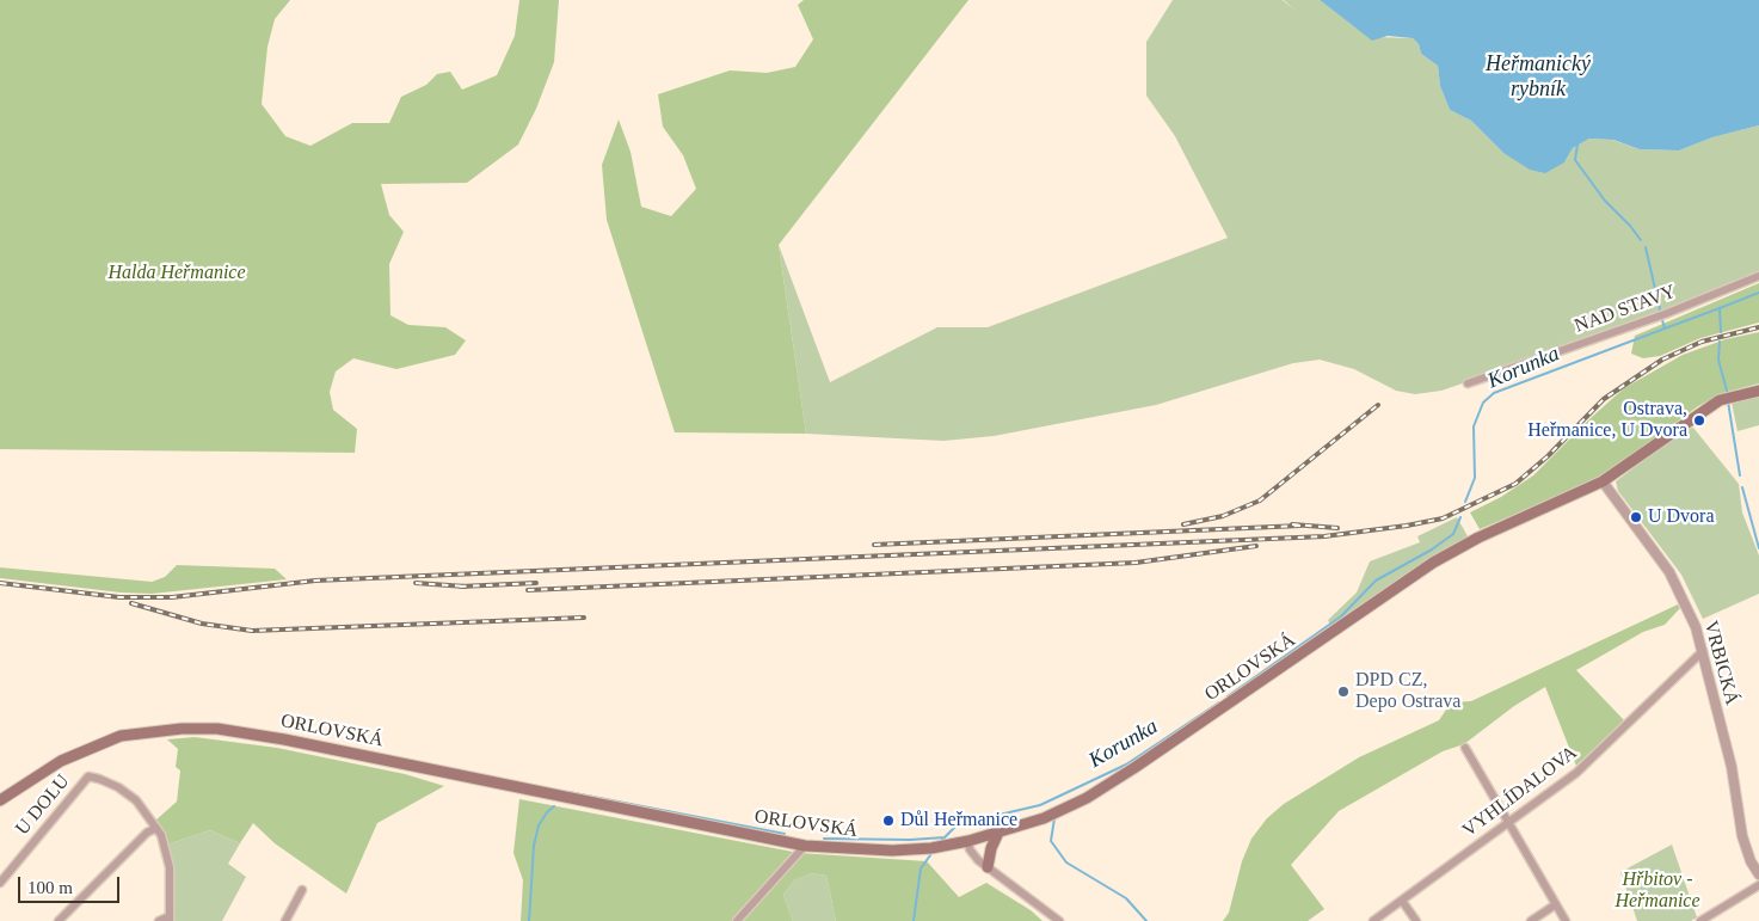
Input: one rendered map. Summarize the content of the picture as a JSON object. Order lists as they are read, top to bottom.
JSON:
{
  "streets": {
    "main road": ["ORLOVSKÁ"],
    "street": [
      "NAD STAVY",
      "VRBICKÁ",
      "VYHLÍDALOVA",
      "U DOLU"
    ]
  },
  "crossings": [
    ["VRBICKÁ", "ORLOVSKÁ"],
    ["VRBICKÁ", "VYHLÍDALOVA"]
  ],
  "water": ["Heřmanický rybník", "Korunka"],
  "parks": ["Halda Heřmanice", "Hřbitov - Heřmanice"],
  "places": [
    "Ostrava, Heřmanice, U Dvora",
    "U Dvora",
    "DPD CZ, Depo Ostrava",
    "Důl Heřmanice"
  ],
  "scale_bar": "100 m"
}
